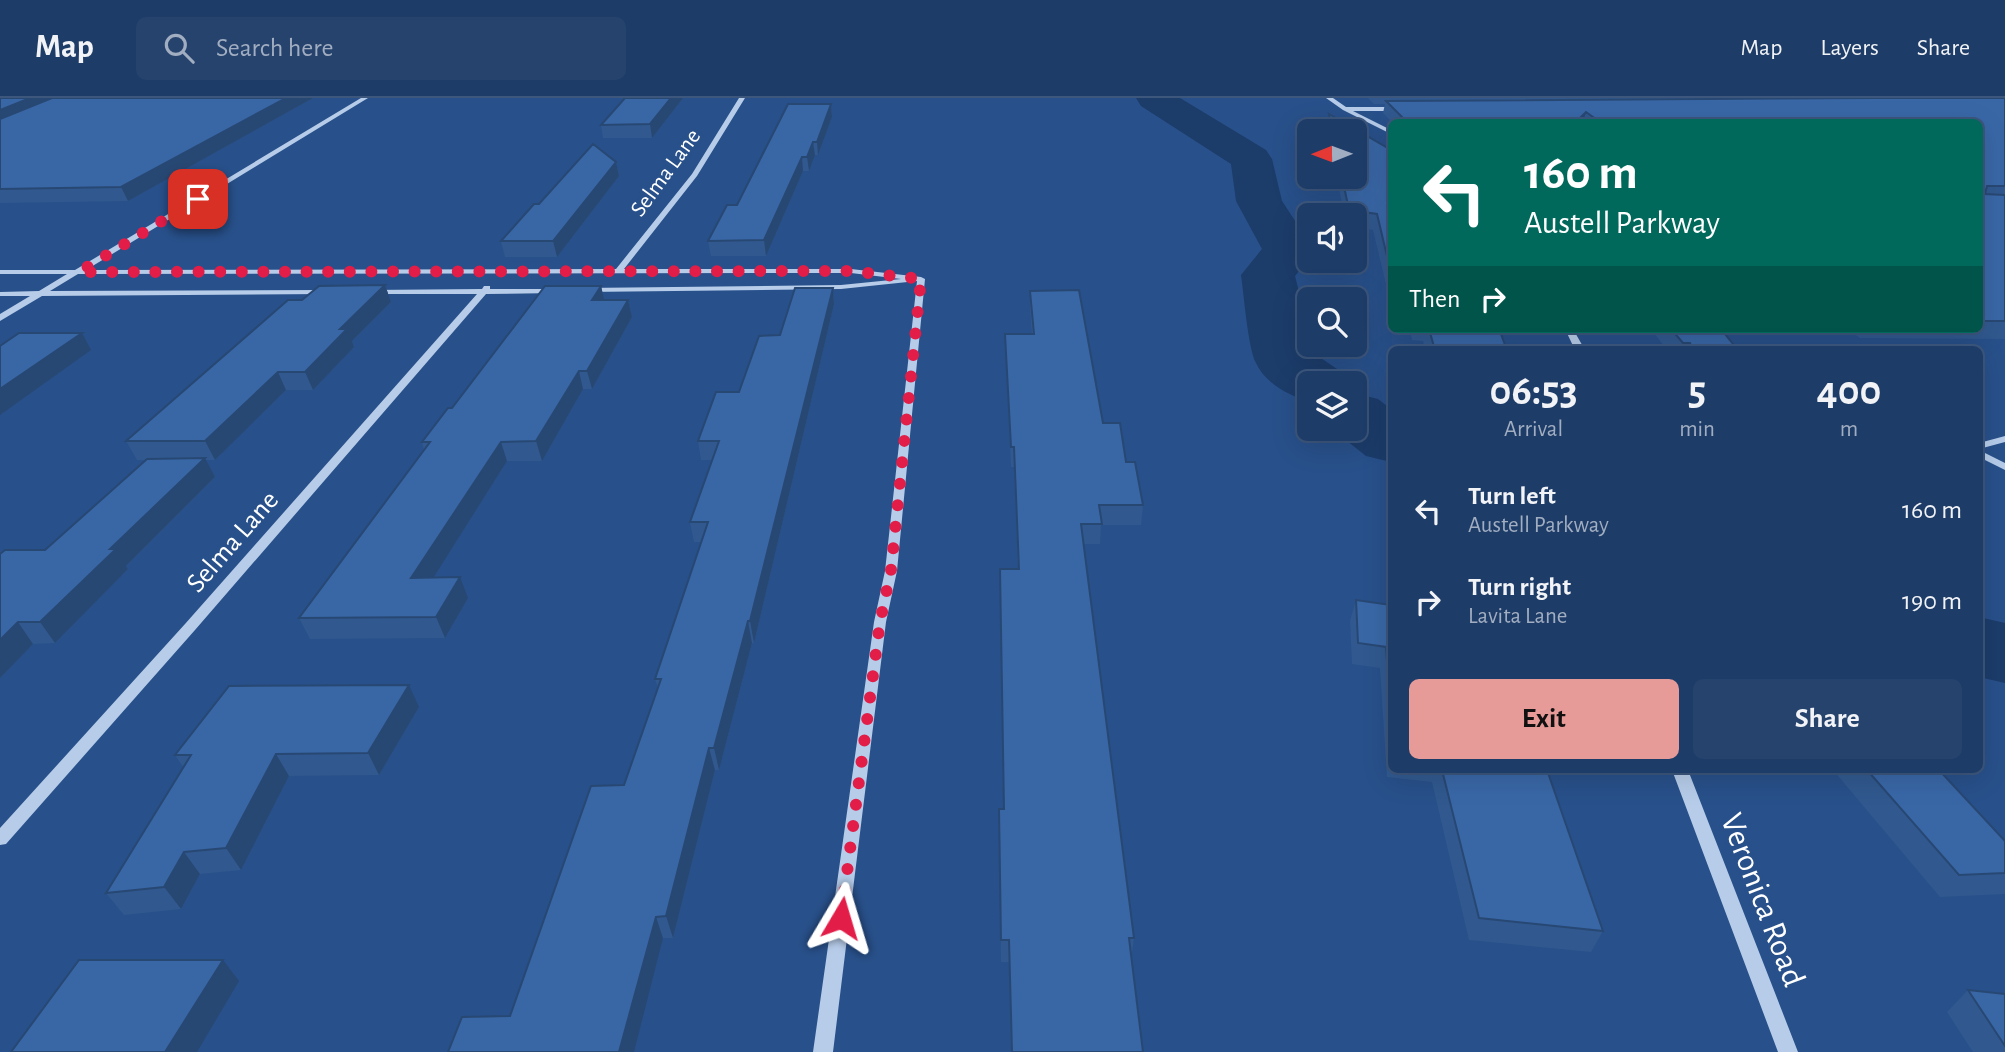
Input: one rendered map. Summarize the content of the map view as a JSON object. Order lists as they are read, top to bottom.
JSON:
{
  "streets": {
    "street": ["Selma Lane", "Veronica Road"]
  },
  "north": "left",
  "page": {
    "header": "Map",
    "search": "Search here",
    "nav": ["Map", "Layers", "Share"],
    "turn": ["160 m", "Austell Parkway"],
    "then": "Then",
    "eta": [
      "06:53",
      "Arrival",
      "5",
      "min",
      "400",
      "m"
    ],
    "list": [
      {
        "name": "Turn left",
        "note": "Austell Parkway",
        "value": "160 m"
      },
      {
        "name": "Turn right",
        "note": "Lavita Lane",
        "value": "190 m"
      }
    ],
    "buttons": ["Exit", "Share"]
  }
}
